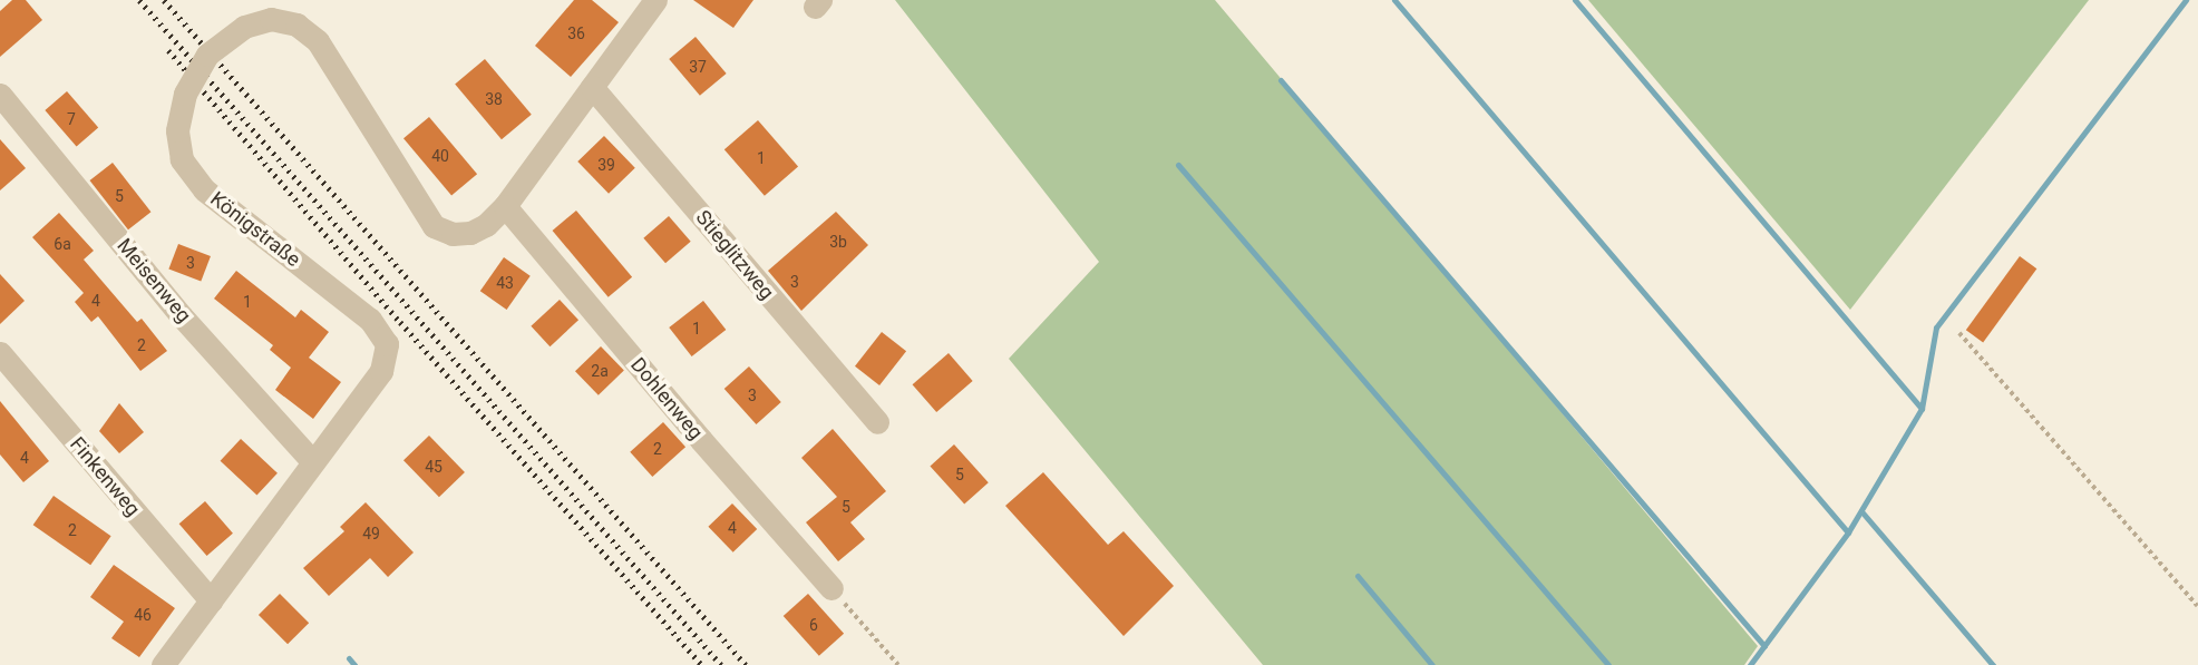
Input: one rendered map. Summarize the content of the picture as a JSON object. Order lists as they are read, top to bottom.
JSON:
{
  "streets": {
    "street": [
      "Königstraße",
      "Stieglitzweg",
      "Meisenweg",
      "Dohlenweg",
      "Finkenweg"
    ]
  },
  "crossings": [
    ["Königstraße", "Stieglitzweg"],
    ["Königstraße", "Meisenweg"],
    ["Königstraße", "Dohlenweg"],
    ["Königstraße", "Finkenweg"]
  ],
  "house_numbers": [
    "36",
    "37",
    "38",
    "7",
    "40",
    "1",
    "39",
    "5",
    "3b",
    "6a",
    "3",
    "3",
    "43",
    "4",
    "1",
    "1",
    "2",
    "2a",
    "3",
    "2",
    "4",
    "45",
    "5",
    "5",
    "4",
    "2",
    "49",
    "46",
    "6"
  ]
}
